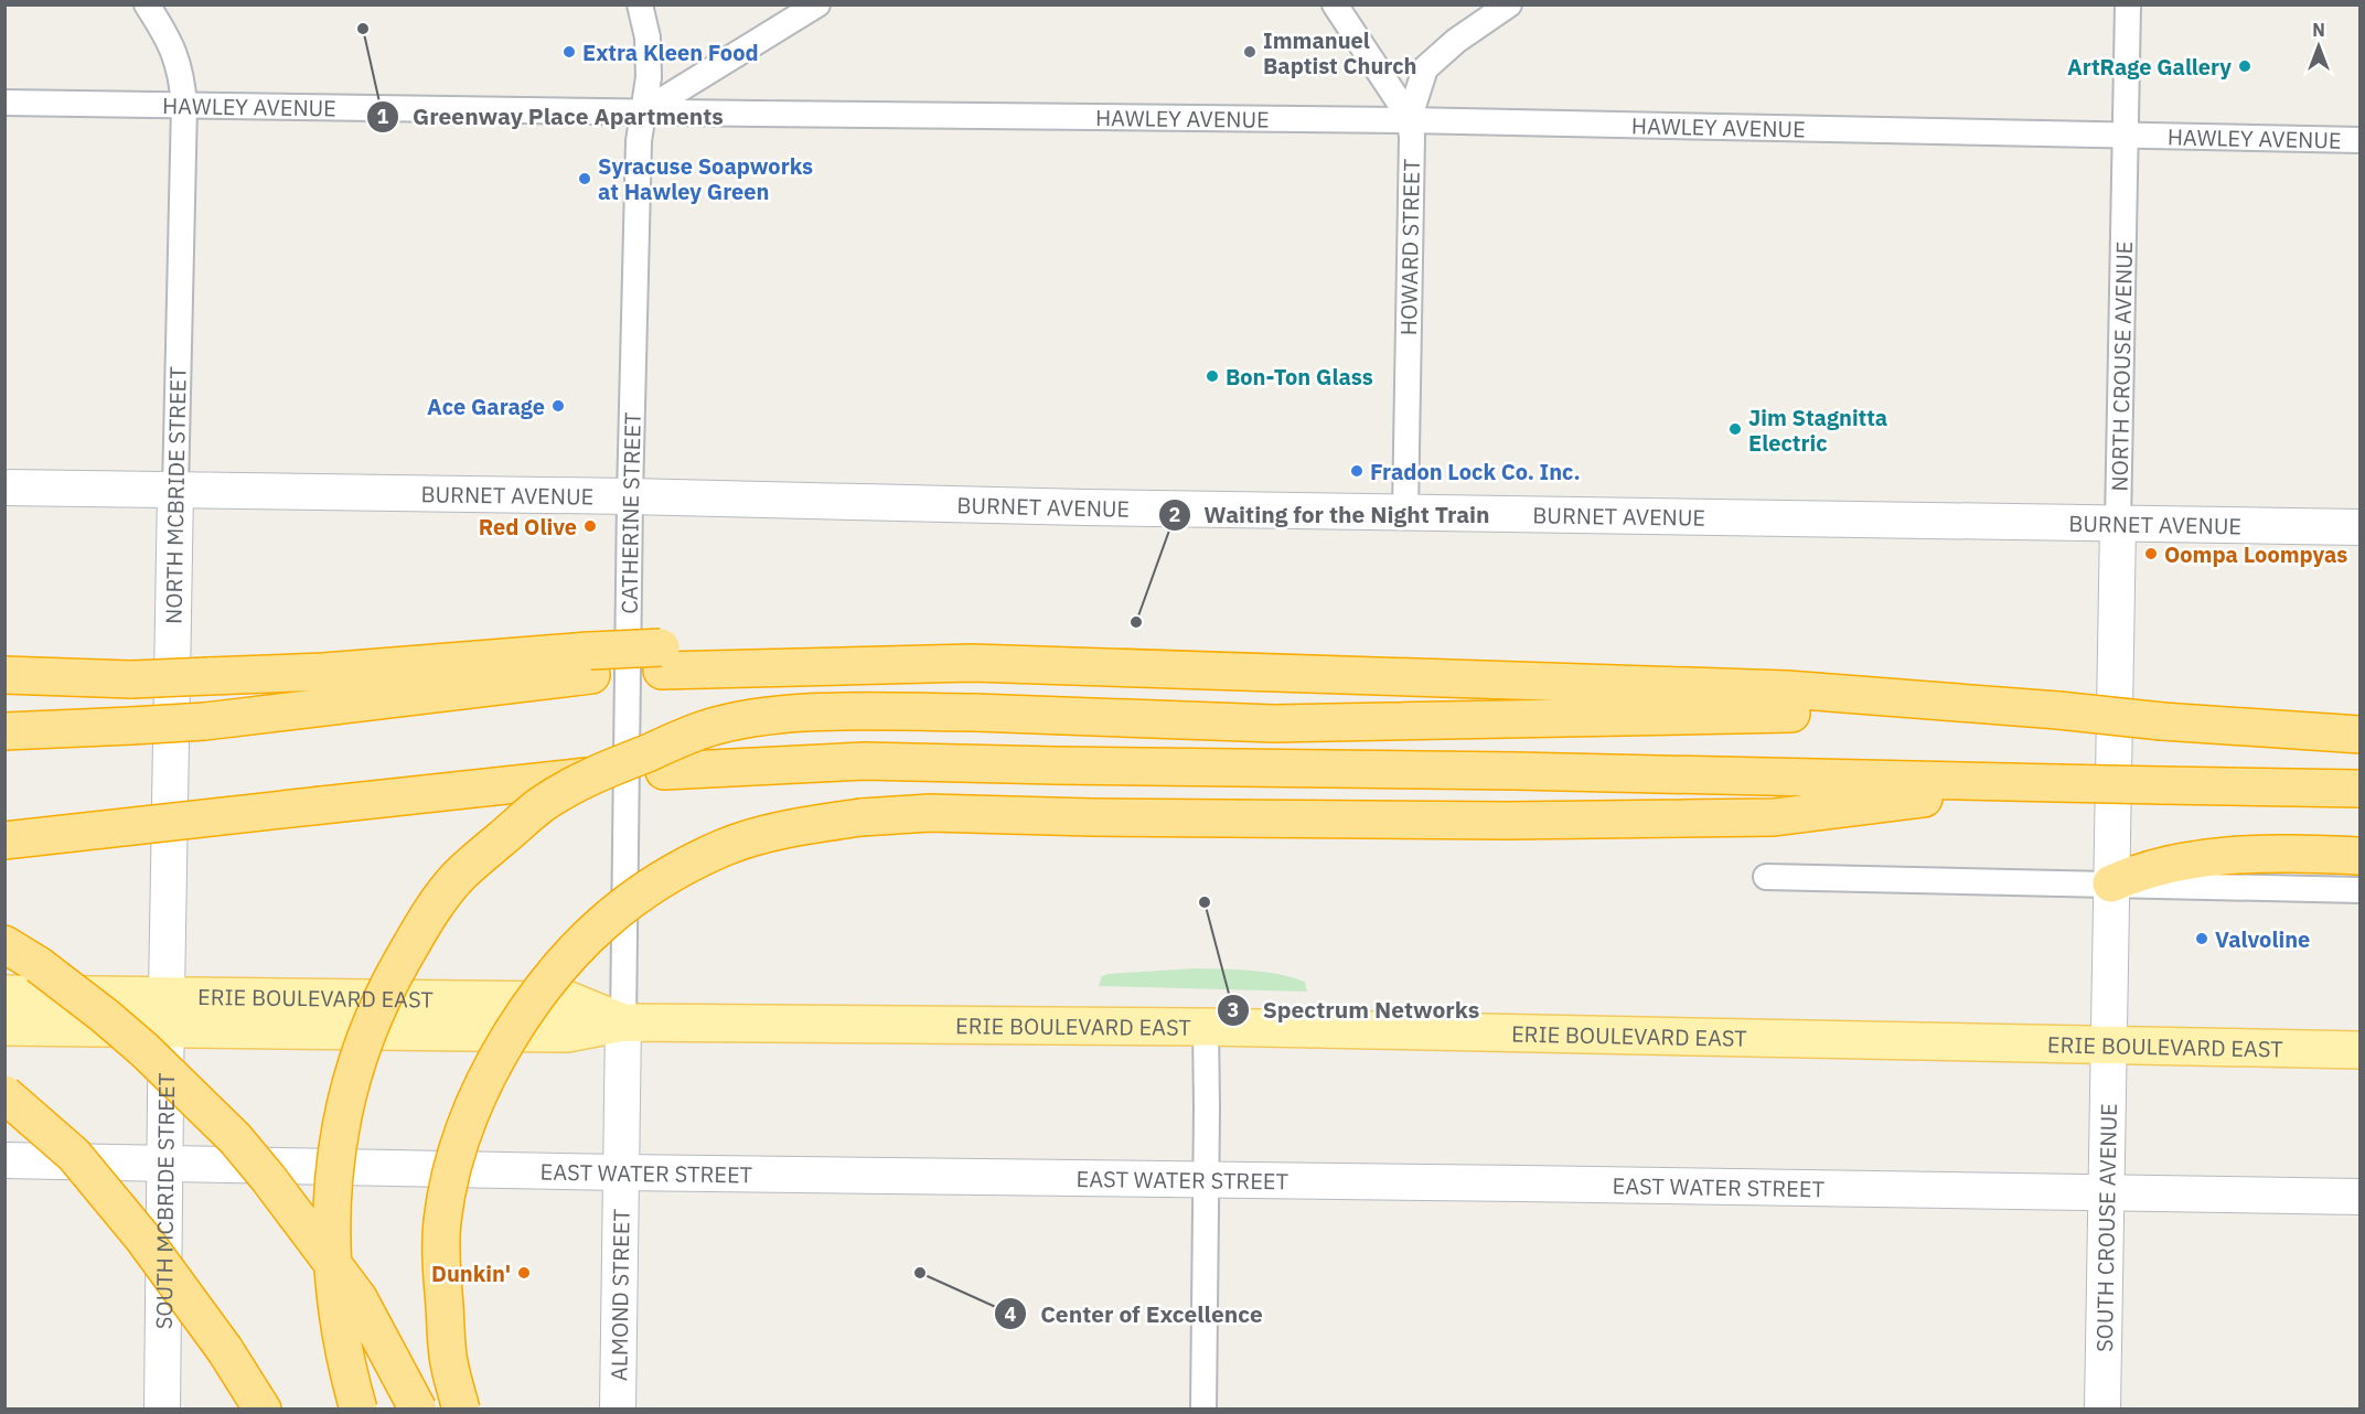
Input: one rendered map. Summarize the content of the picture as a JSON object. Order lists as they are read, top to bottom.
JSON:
{
  "streets": {
    "main road": ["ERIE BOULEVARD EAST"],
    "street": [
      "HAWLEY AVENUE",
      "HOWARD STREET",
      "NORTH CROUSE AVENUE",
      "BURNET AVENUE",
      "NORTH MCBRIDE STREET",
      "CATHERINE STREET",
      "EAST WATER STREET",
      "SOUTH MCBRIDE STREET",
      "SOUTH CROUSE AVENUE",
      "ALMOND STREET"
    ]
  },
  "crossings": [
    ["HAWLEY AVENUE", "HOWARD STREET"],
    ["HAWLEY AVENUE", "NORTH CROUSE AVENUE"],
    ["HAWLEY AVENUE", "NORTH MCBRIDE STREET"],
    ["HAWLEY AVENUE", "CATHERINE STREET"],
    ["HOWARD STREET", "BURNET AVENUE"],
    ["NORTH CROUSE AVENUE", "BURNET AVENUE"],
    ["NORTH CROUSE AVENUE", "ERIE BOULEVARD EAST"],
    ["NORTH CROUSE AVENUE", "SOUTH CROUSE AVENUE"],
    ["BURNET AVENUE", "NORTH MCBRIDE STREET"],
    ["BURNET AVENUE", "CATHERINE STREET"],
    ["NORTH MCBRIDE STREET", "ERIE BOULEVARD EAST"],
    ["NORTH MCBRIDE STREET", "SOUTH MCBRIDE STREET"],
    ["CATHERINE STREET", "ERIE BOULEVARD EAST"],
    ["CATHERINE STREET", "ALMOND STREET"],
    ["ERIE BOULEVARD EAST", "SOUTH MCBRIDE STREET"],
    ["ERIE BOULEVARD EAST", "SOUTH CROUSE AVENUE"],
    ["ERIE BOULEVARD EAST", "ALMOND STREET"],
    ["EAST WATER STREET", "SOUTH MCBRIDE STREET"],
    ["EAST WATER STREET", "SOUTH CROUSE AVENUE"],
    ["EAST WATER STREET", "ALMOND STREET"]
  ],
  "places": [
    "Greenway Place Apartments",
    "Extra Kleen Food",
    "Immanuel Baptist Church",
    "ArtRage Gallery",
    "Syracuse Soapworks at Hawley Green",
    "Bon-Ton Glass",
    "Ace Garage",
    "Jim Stagnitta Electric",
    "Fradon Lock Co. Inc.",
    "Red Olive",
    "Oompa Loompyas",
    "Waiting for the Night Train",
    "Spectrum Networks",
    "Valvoline",
    "Dunkin'",
    "Center of Excellence"
  ],
  "north": "top"
}
